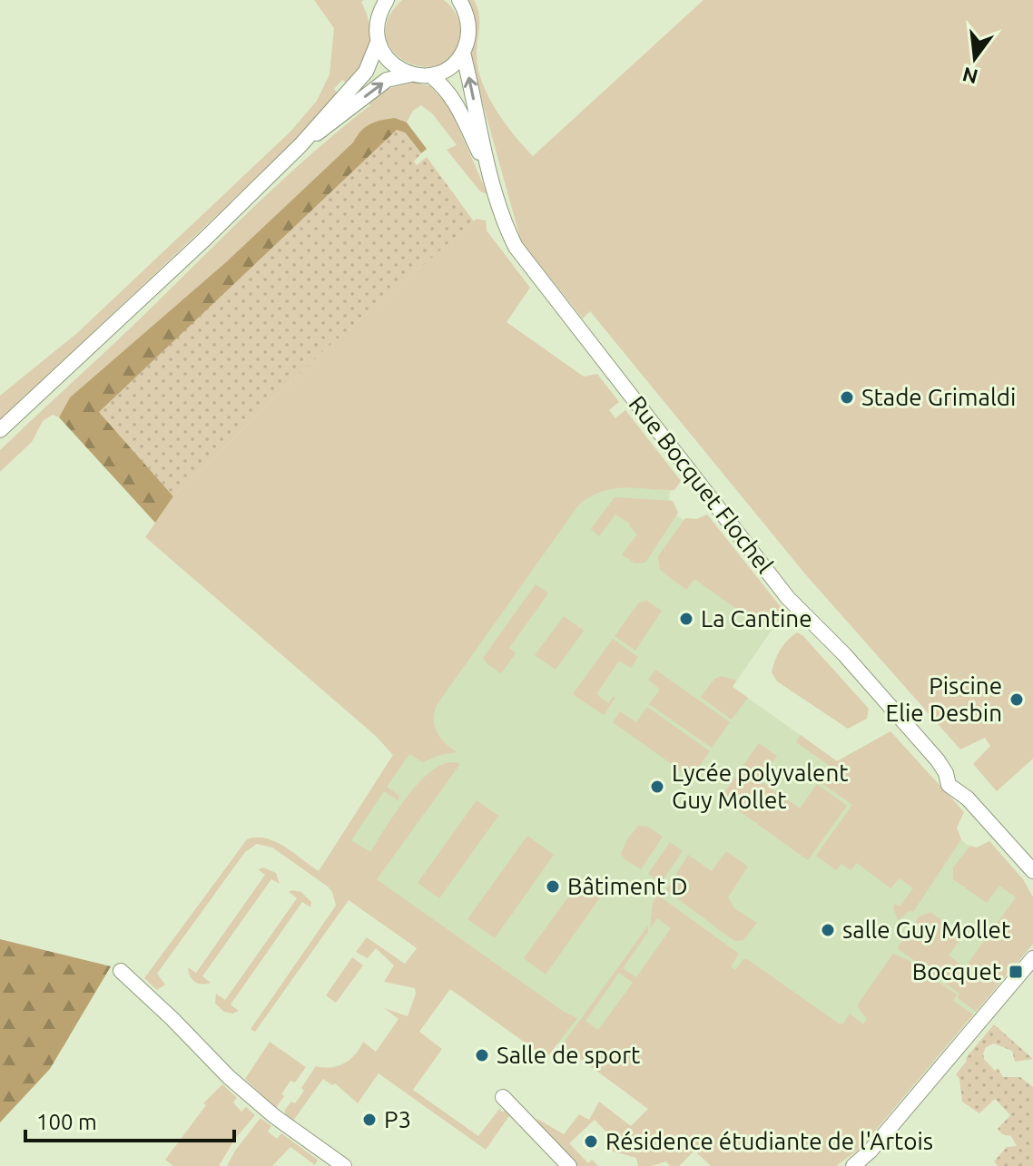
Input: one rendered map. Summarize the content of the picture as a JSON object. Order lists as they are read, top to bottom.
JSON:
{
  "streets": {
    "street": ["Rue Bocquet Flochel"]
  },
  "places": {
    "other": [
      "Stade Grimaldi",
      "La Cantine",
      "Piscine Elie Desbin",
      "Lycée polyvalent Guy Mollet",
      "Bâtiment D",
      "salle Guy Mollet",
      "Salle de sport",
      "P3",
      "Résidence étudiante de l'Artois"
    ],
    "transit": ["Bocquet"]
  },
  "scale_bar": "100 m",
  "north": "bottom"
}
